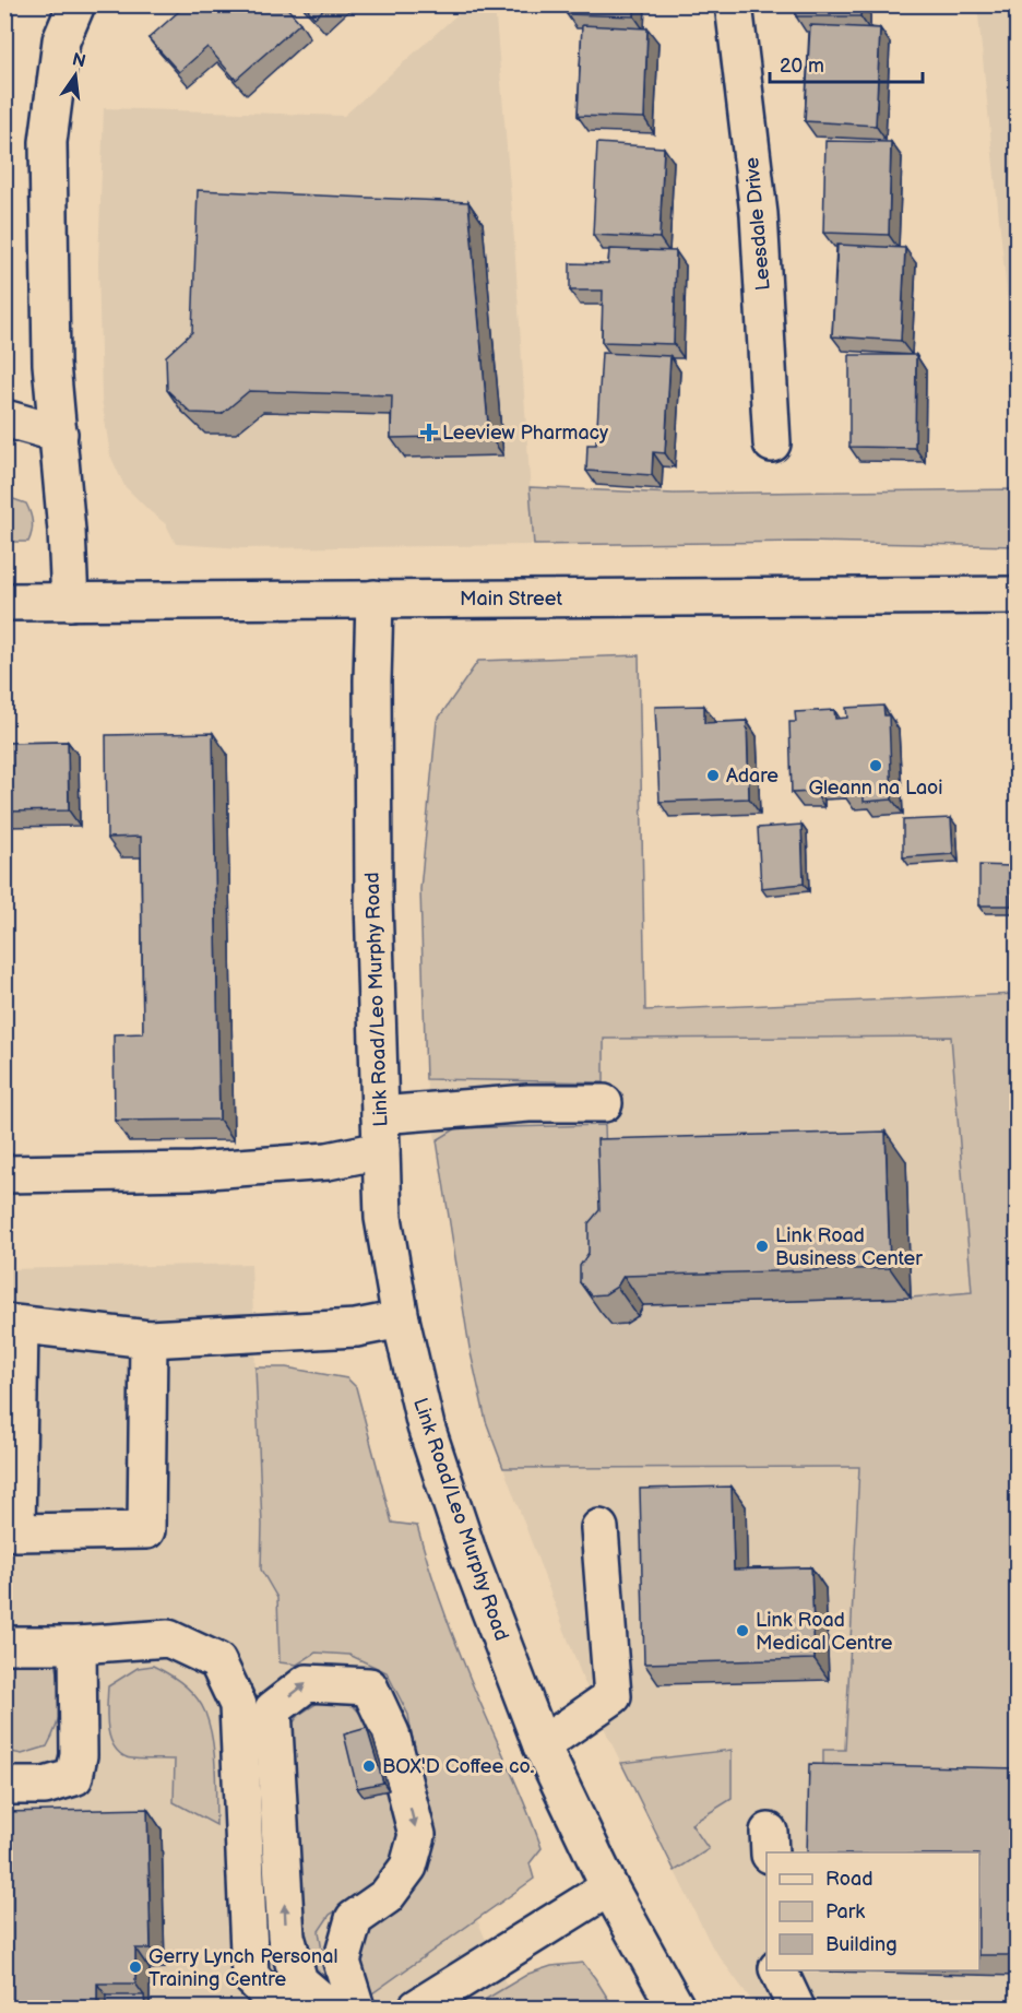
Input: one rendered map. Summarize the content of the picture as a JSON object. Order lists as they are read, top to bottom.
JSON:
{
  "streets": {
    "street": ["Leesdale Drive", "Main Street", "Link Road/Leo Murphy Road"]
  },
  "crossings": [
    ["Main Street", "Link Road/Leo Murphy Road"]
  ],
  "places": {
    "health": ["Leeview Pharmacy"],
    "other": [
      "Gleann na Laoi",
      "Adare",
      "Link Road Business Center",
      "Link Road Medical Centre",
      "BOX'D Coffee co.",
      "Gerry Lynch Personal Training Centre"
    ]
  },
  "legend": ["Road", "Park", "Building"],
  "scale_bar": "20 m",
  "north": "top"
}
